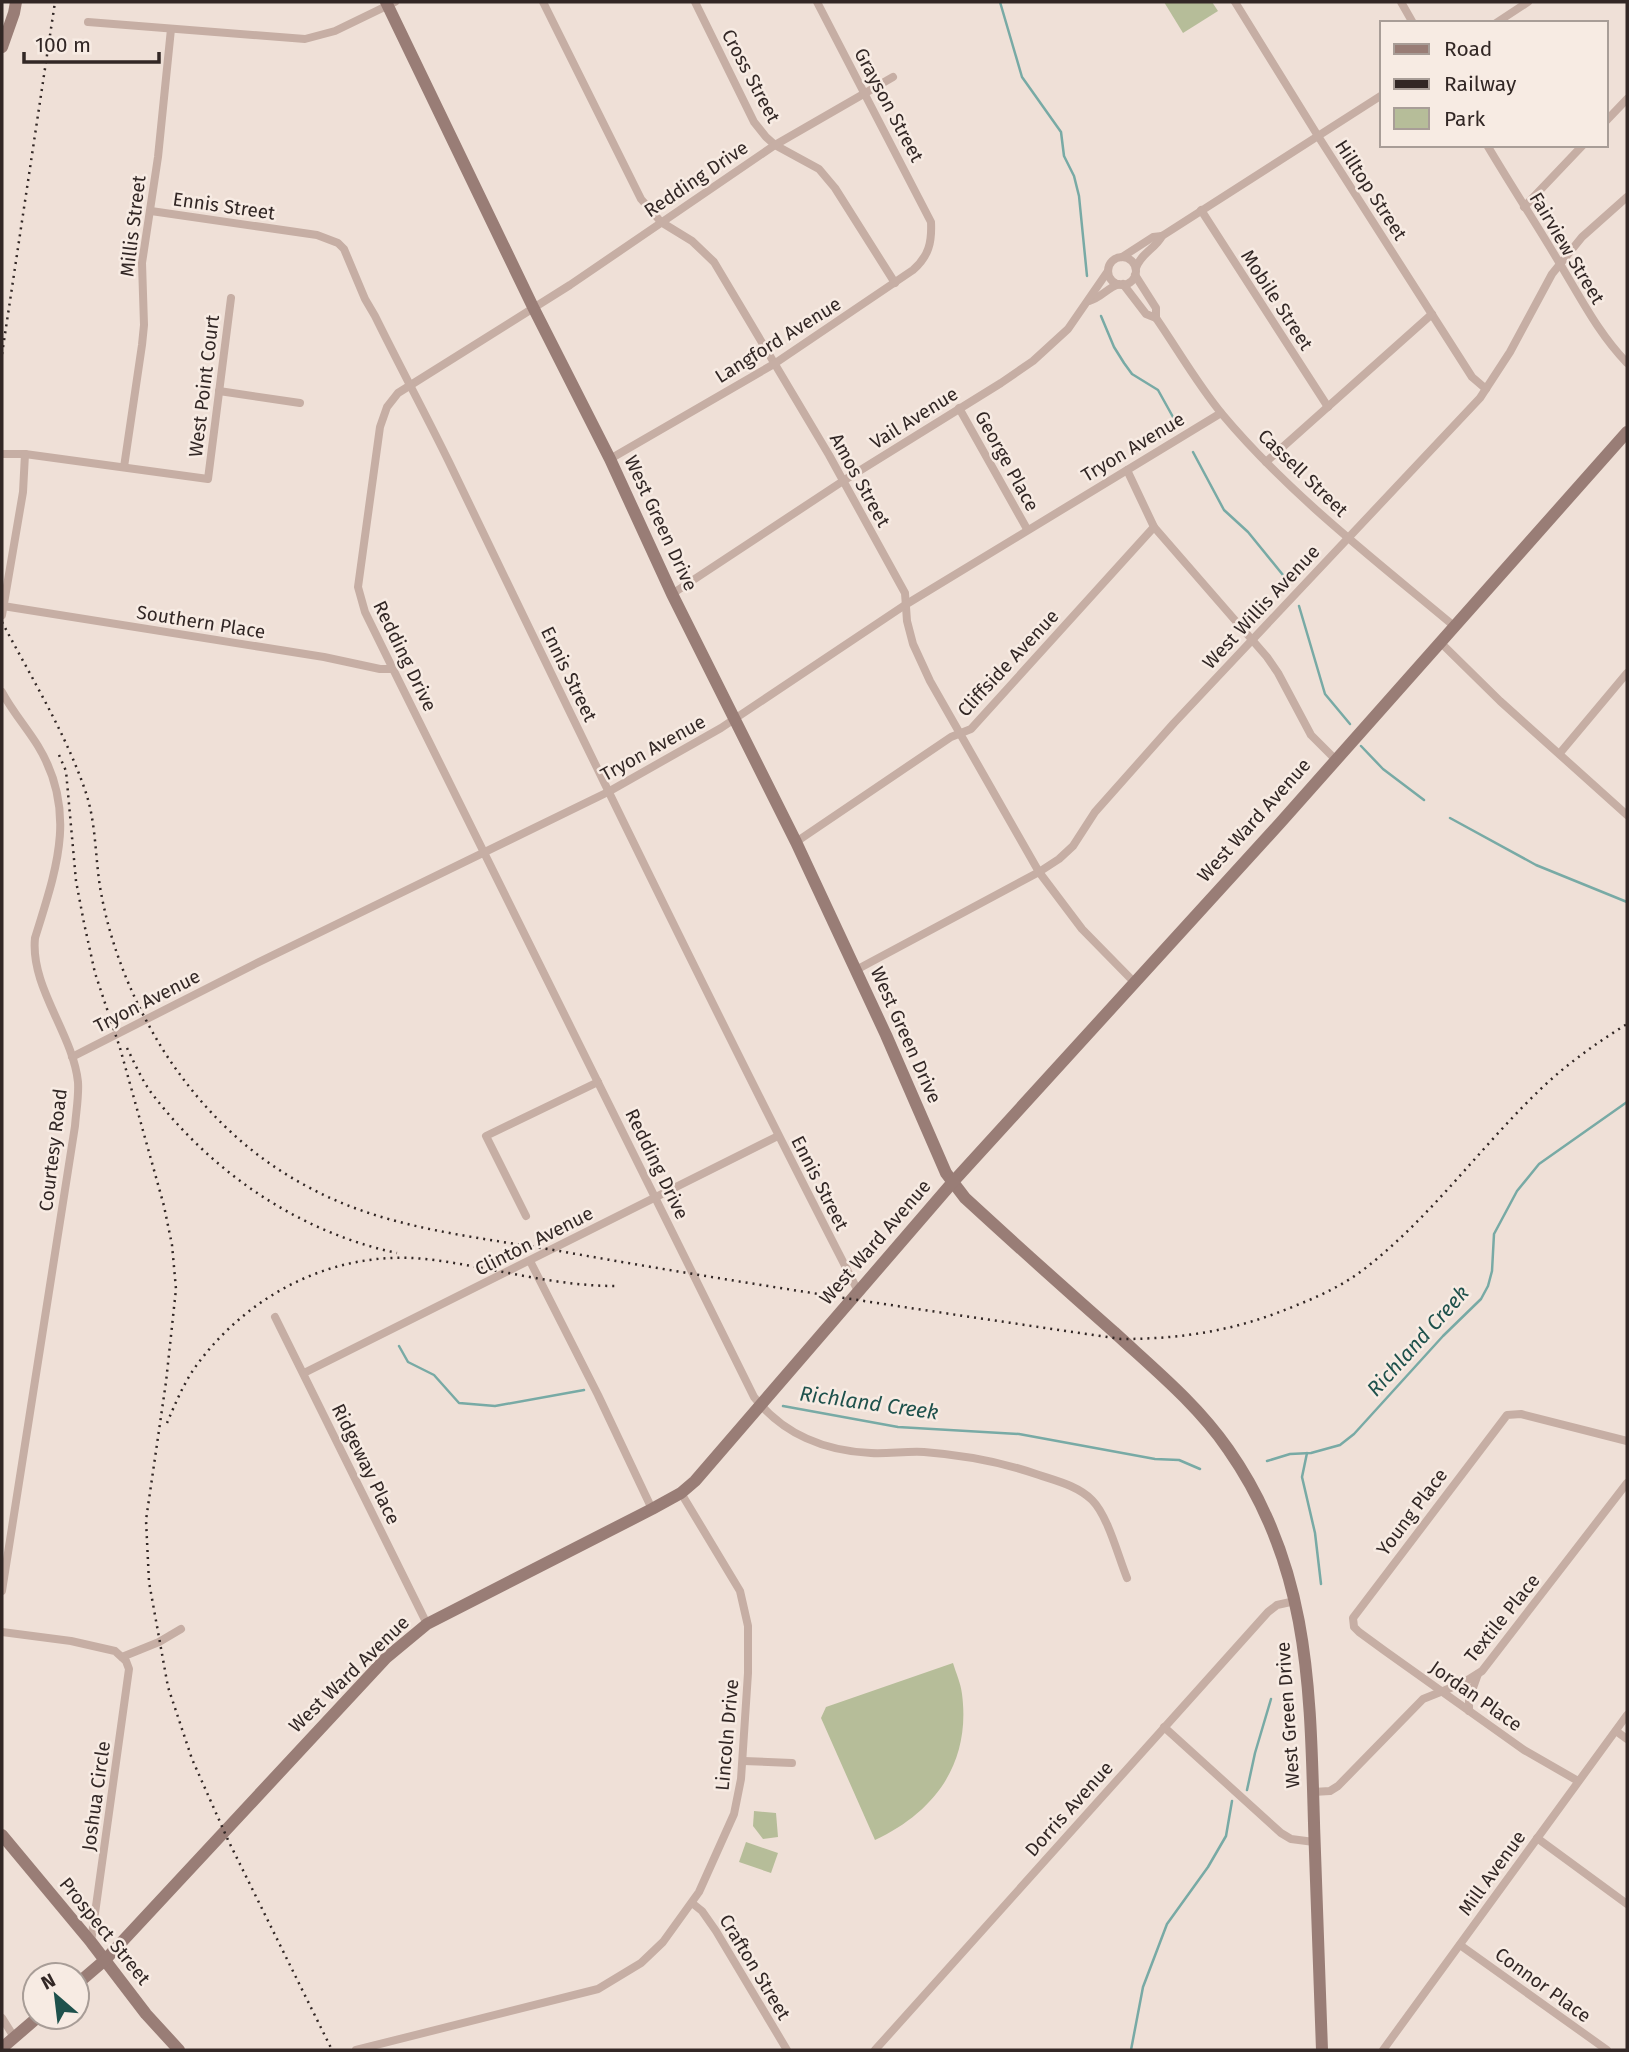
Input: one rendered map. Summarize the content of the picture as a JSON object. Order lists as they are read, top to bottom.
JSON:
{
  "streets": {
    "street": [
      "Cross Street",
      "Grayson Street",
      "Redding Drive",
      "Hilltop Street",
      "Ennis Street",
      "Millis Street",
      "Fairview Street",
      "Mobile Street",
      "Langford Avenue",
      "West Point Court",
      "Vail Avenue",
      "Tryon Avenue",
      "George Place",
      "Cassell Street",
      "Amos Street",
      "West Green Drive",
      "West Willis Avenue",
      "Southern Place",
      "Cliffside Avenue",
      "West Ward Avenue",
      "Courtesy Road",
      "Clinton Avenue",
      "Ridgeway Place",
      "Young Place",
      "Textile Place",
      "Jordan Place",
      "Lincoln Drive",
      "Joshua Circle",
      "Dorris Avenue",
      "Mill Avenue",
      "Prospect Street",
      "Crafton Street",
      "Connor Place"
    ]
  },
  "crossings": [
    ["Cross Street", "Redding Drive"],
    ["Cross Street", "Langford Avenue"],
    ["Grayson Street", "Redding Drive"],
    ["Grayson Street", "Langford Avenue"],
    ["Redding Drive", "Ennis Street"],
    ["Redding Drive", "Tryon Avenue"],
    ["Redding Drive", "Amos Street"],
    ["Redding Drive", "West Green Drive"],
    ["Redding Drive", "Southern Place"],
    ["Redding Drive", "West Ward Avenue"],
    ["Redding Drive", "Clinton Avenue"],
    ["Hilltop Street", "West Willis Avenue"],
    ["Ennis Street", "Millis Street"],
    ["Ennis Street", "Tryon Avenue"],
    ["Ennis Street", "West Ward Avenue"],
    ["Ennis Street", "Clinton Avenue"],
    ["Millis Street", "West Point Court"],
    ["Fairview Street", "West Willis Avenue"],
    ["Langford Avenue", "Amos Street"],
    ["Langford Avenue", "West Green Drive"],
    ["Vail Avenue", "George Place"],
    ["Vail Avenue", "Cassell Street"],
    ["Vail Avenue", "Amos Street"],
    ["Vail Avenue", "West Green Drive"],
    ["Tryon Avenue", "George Place"],
    ["Tryon Avenue", "Cassell Street"],
    ["Tryon Avenue", "Amos Street"],
    ["Tryon Avenue", "West Green Drive"],
    ["Tryon Avenue", "Courtesy Road"],
    ["Cassell Street", "West Willis Avenue"],
    ["Cassell Street", "West Ward Avenue"],
    ["Amos Street", "West Willis Avenue"],
    ["Amos Street", "Cliffside Avenue"],
    ["Amos Street", "West Ward Avenue"],
    ["West Green Drive", "West Willis Avenue"],
    ["West Green Drive", "Cliffside Avenue"],
    ["West Green Drive", "West Ward Avenue"],
    ["West Green Drive", "Textile Place"],
    ["West Green Drive", "Dorris Avenue"],
    ["West Ward Avenue", "Ridgeway Place"],
    ["West Ward Avenue", "Lincoln Drive"],
    ["West Ward Avenue", "Prospect Street"],
    ["Clinton Avenue", "Ridgeway Place"],
    ["Young Place", "Jordan Place"],
    ["Textile Place", "Jordan Place"],
    ["Jordan Place", "Mill Avenue"],
    ["Lincoln Drive", "Crafton Street"],
    ["Joshua Circle", "Prospect Street"],
    ["Mill Avenue", "Connor Place"]
  ],
  "water": ["Richland Creek"],
  "legend": ["Road", "Railway", "Park"],
  "scale_bar": "100 m",
  "north": "top left"
}
